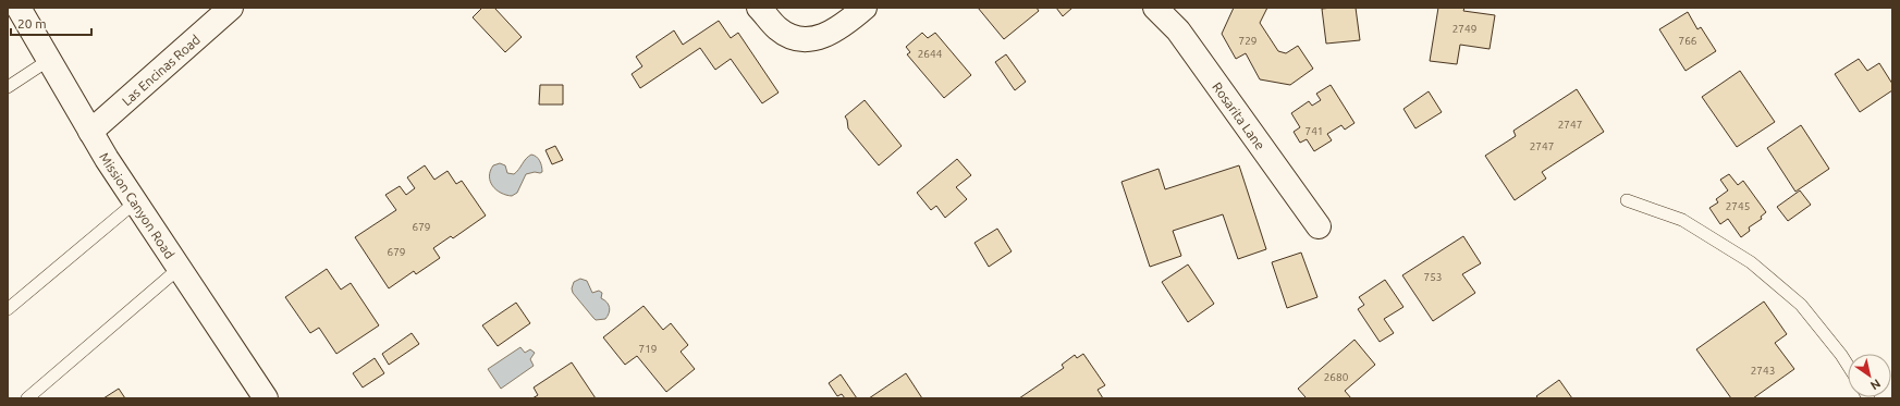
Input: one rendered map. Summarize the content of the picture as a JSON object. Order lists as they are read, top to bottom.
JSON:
{
  "streets": {
    "street": ["Las Encinas Road", "Rosarita Lane", "Mission Canyon Road"]
  },
  "crossings": [
    ["Las Encinas Road", "Mission Canyon Road"]
  ],
  "house_numbers": [
    "2749",
    "729",
    "766",
    "2644",
    "2747",
    "741",
    "2747",
    "2745",
    "679",
    "679",
    "753",
    "719",
    "2743",
    "2680"
  ],
  "scale_bar": "20 m",
  "north": "bottom right"
}
